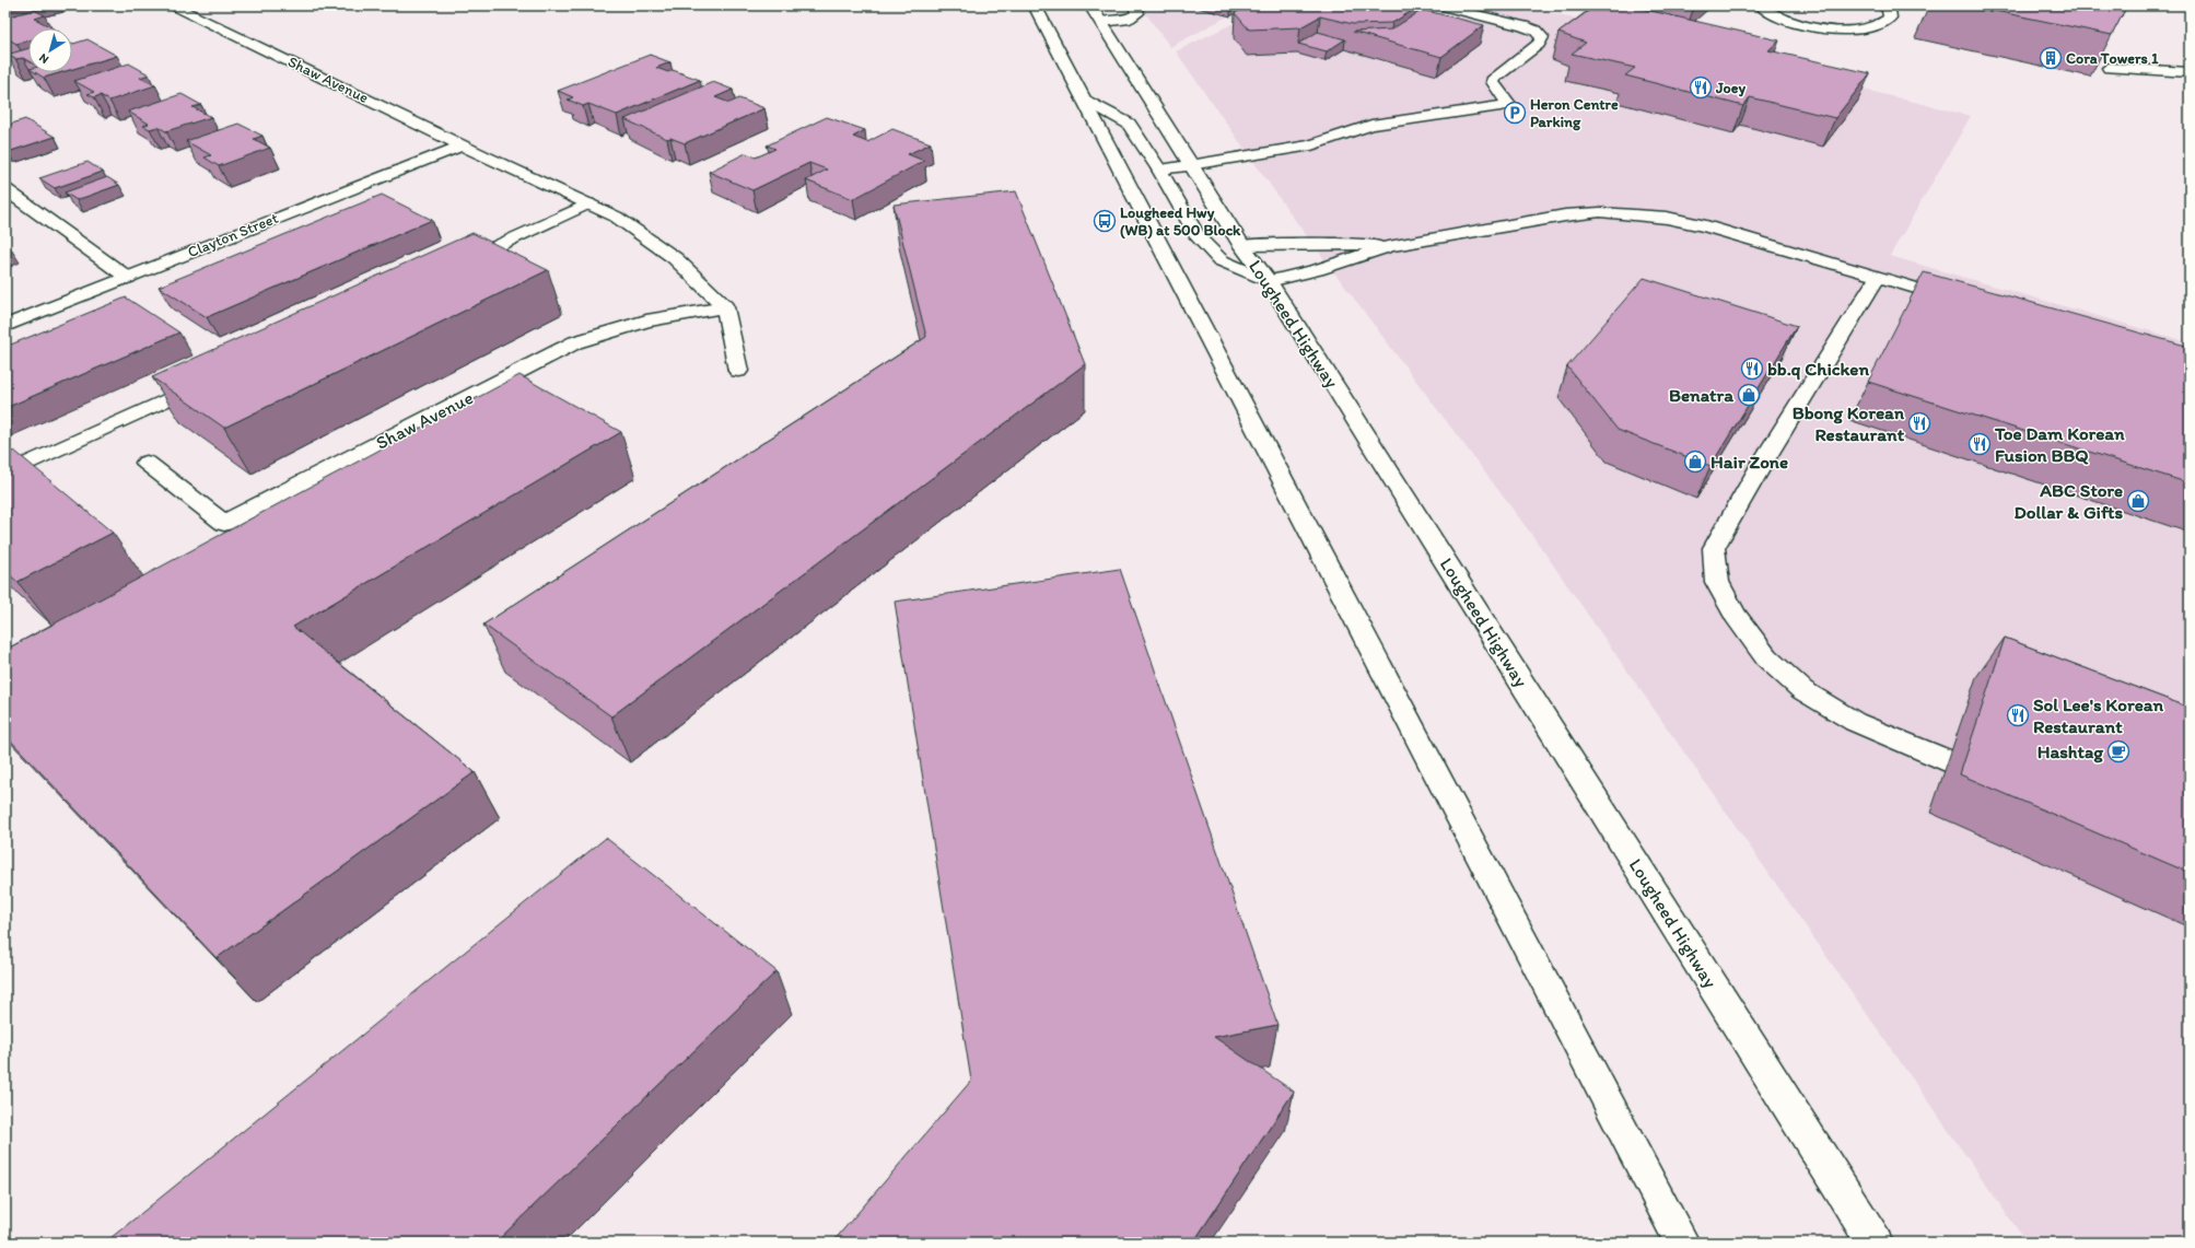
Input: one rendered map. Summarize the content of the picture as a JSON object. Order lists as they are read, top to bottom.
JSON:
{
  "streets": {
    "main road": ["Shaw Avenue", "Clayton Street", "Lougheed Highway"]
  },
  "crossings": [
    ["Shaw Avenue", "Clayton Street"]
  ],
  "places": {
    "building": ["Cora Towers 1"],
    "restaurant": [
      "Joey",
      "bb.q Chicken",
      "Bbong Korean Restaurant",
      "Toe Dam Korean Fusion BBQ",
      "Sol Lee's Korean Restaurant"
    ],
    "parking": ["Heron Centre Parking"],
    "bus stop": ["Lougheed Hwy (WB) at 500 Block"],
    "shop": ["Benatra", "Hair Zone", "ABC Store Dollar & Gifts"],
    "cafe": ["Hashtag"]
  },
  "north": "bottom left"
}
